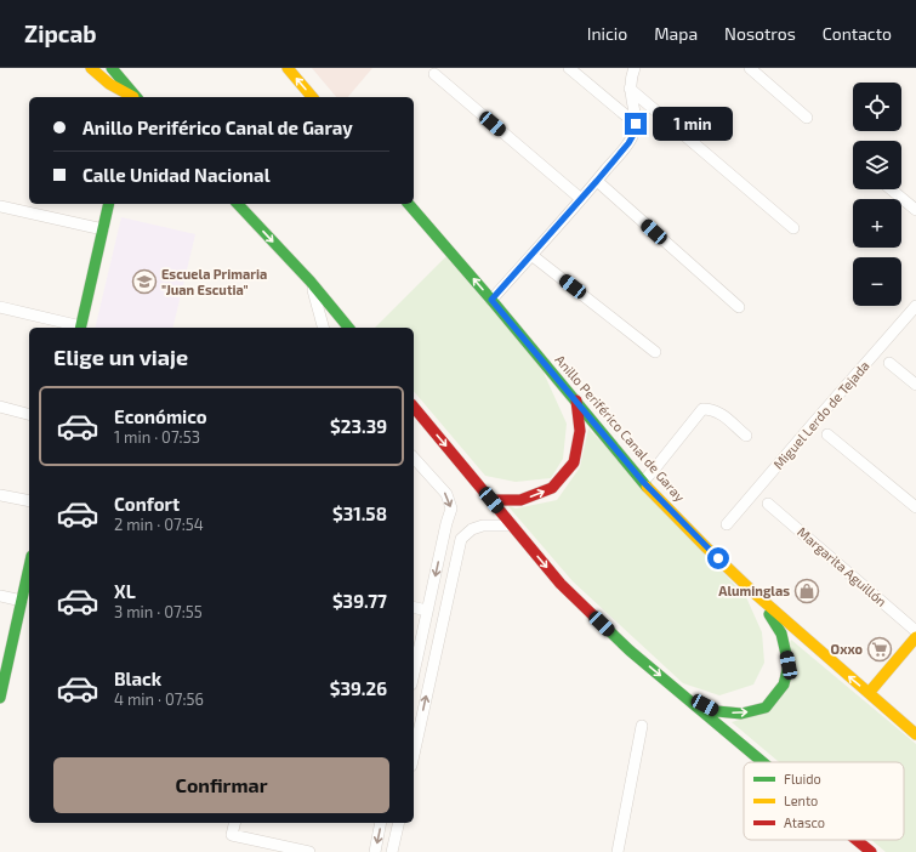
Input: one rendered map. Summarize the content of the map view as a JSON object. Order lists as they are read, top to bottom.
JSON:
{
  "streets": {
    "main road": ["Anillo Periférico Canal de Garay"],
    "street": ["Miguel Lerdo de Tejada", "Margarita Aguillón"]
  },
  "one_way": ["Anillo Periférico Canal de Garay"],
  "places": {
    "school or university": ["Escuela Primaria \"Juan Escutia\""],
    "shop": ["Aluminglas"],
    "supermarket": ["Oxxo"]
  },
  "legend": ["Fluido", "Lento", "Atasco"],
  "page": {
    "header": "Zipcab",
    "nav": [
      "Inicio",
      "Mapa",
      "Nosotros",
      "Contacto"
    ],
    "map_buttons": ["+", "−"],
    "banner": ["Anillo Periférico Canal de Garay", "Calle Unidad Nacional"],
    "bubble": "1 min",
    "heading": "Elige un viaje",
    "list": [
      {
        "name": "Económico",
        "note": "1 min · 07:53",
        "value": "$23.39"
      },
      {
        "name": "Confort",
        "note": "2 min · 07:54",
        "value": "$31.58"
      },
      {
        "name": "XL",
        "note": "3 min · 07:55",
        "value": "$39.77"
      },
      {
        "name": "Black",
        "note": "4 min · 07:56",
        "value": "$39.26"
      }
    ],
    "buttons": "Confirmar"
  }
}
